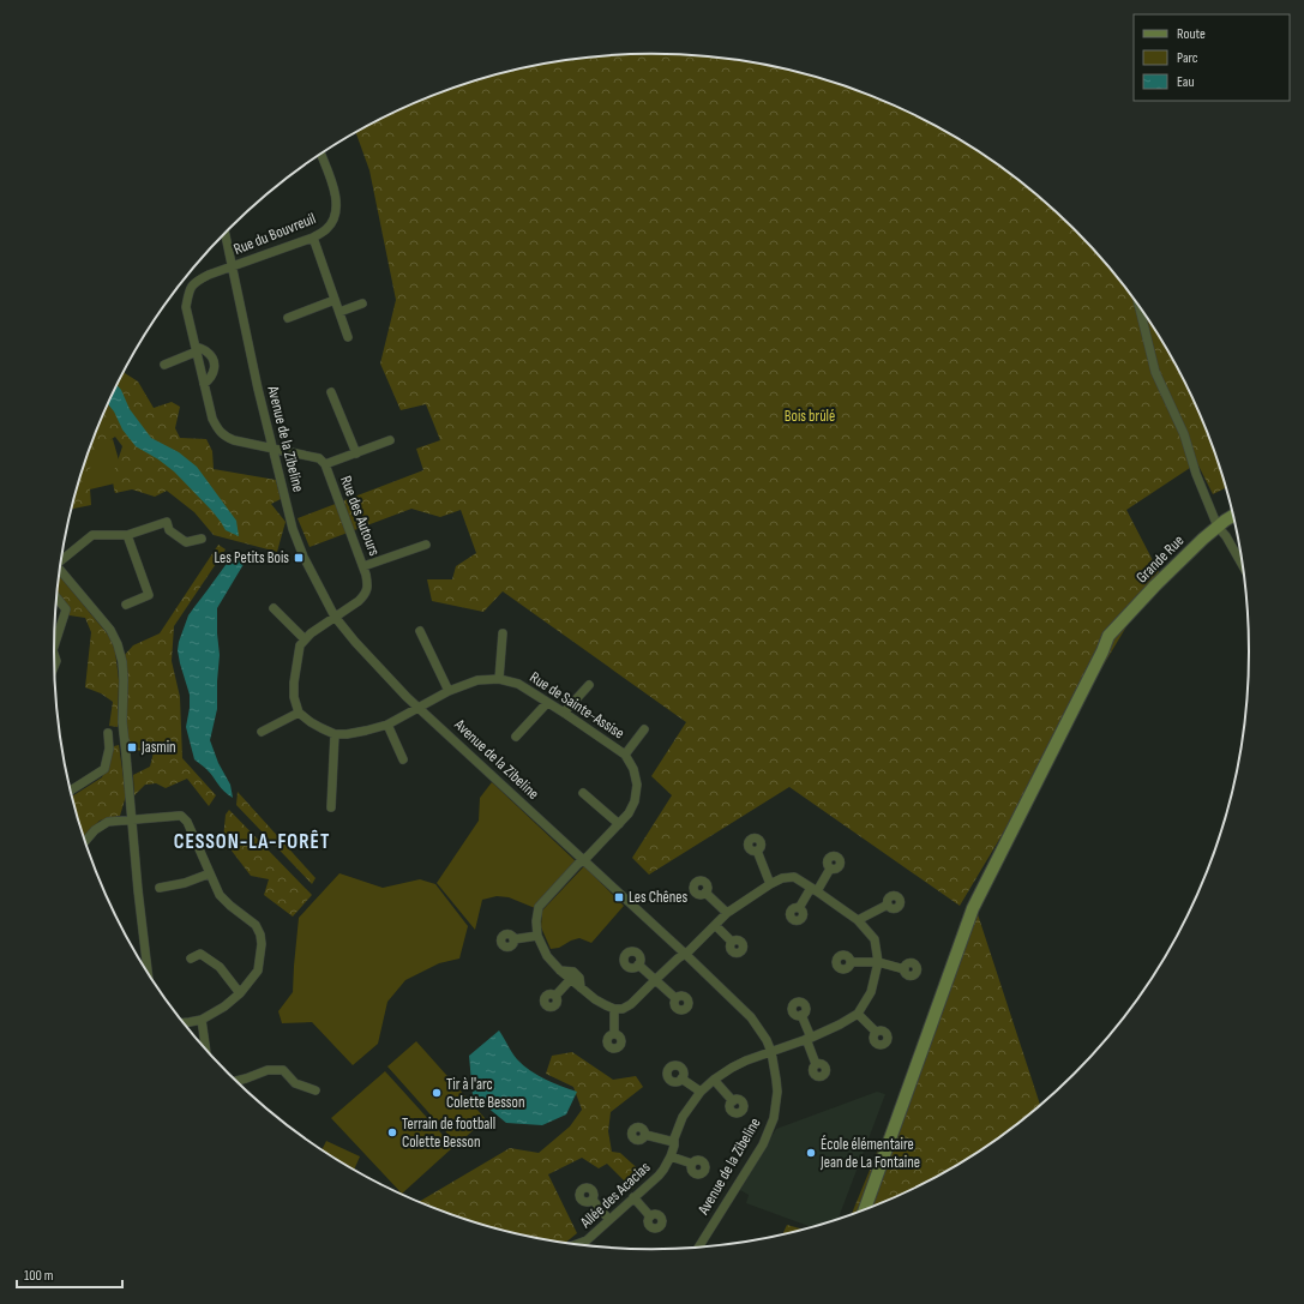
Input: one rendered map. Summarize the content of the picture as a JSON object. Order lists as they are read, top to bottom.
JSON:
{
  "streets": {
    "main road": ["Grande Rue"],
    "street": [
      "Rue du Bouvreuil",
      "Avenue de la Zibeline",
      "Rue des Autours",
      "Rue de Sainte-Assise",
      "Allée des Acacias"
    ]
  },
  "crossings": [
    ["Rue du Bouvreuil", "Avenue de la Zibeline"],
    ["Rue du Bouvreuil", "Rue des Autours"],
    ["Avenue de la Zibeline", "Rue des Autours"],
    ["Avenue de la Zibeline", "Rue de Sainte-Assise"],
    ["Avenue de la Zibeline", "Allée des Acacias"]
  ],
  "districts": ["CESSON-LA-FORÊT"],
  "parks": ["Bois brûlé"],
  "places": {
    "transit": ["Les Petits Bois", "Jasmin", "Les Chênes"],
    "other": ["Tir à l'arc Colette Besson", "Terrain de football Colette Besson", "École élémentaire Jean de La Fontaine"]
  },
  "legend": ["Route", "Parc", "Eau"],
  "scale_bar": "100 m"
}
